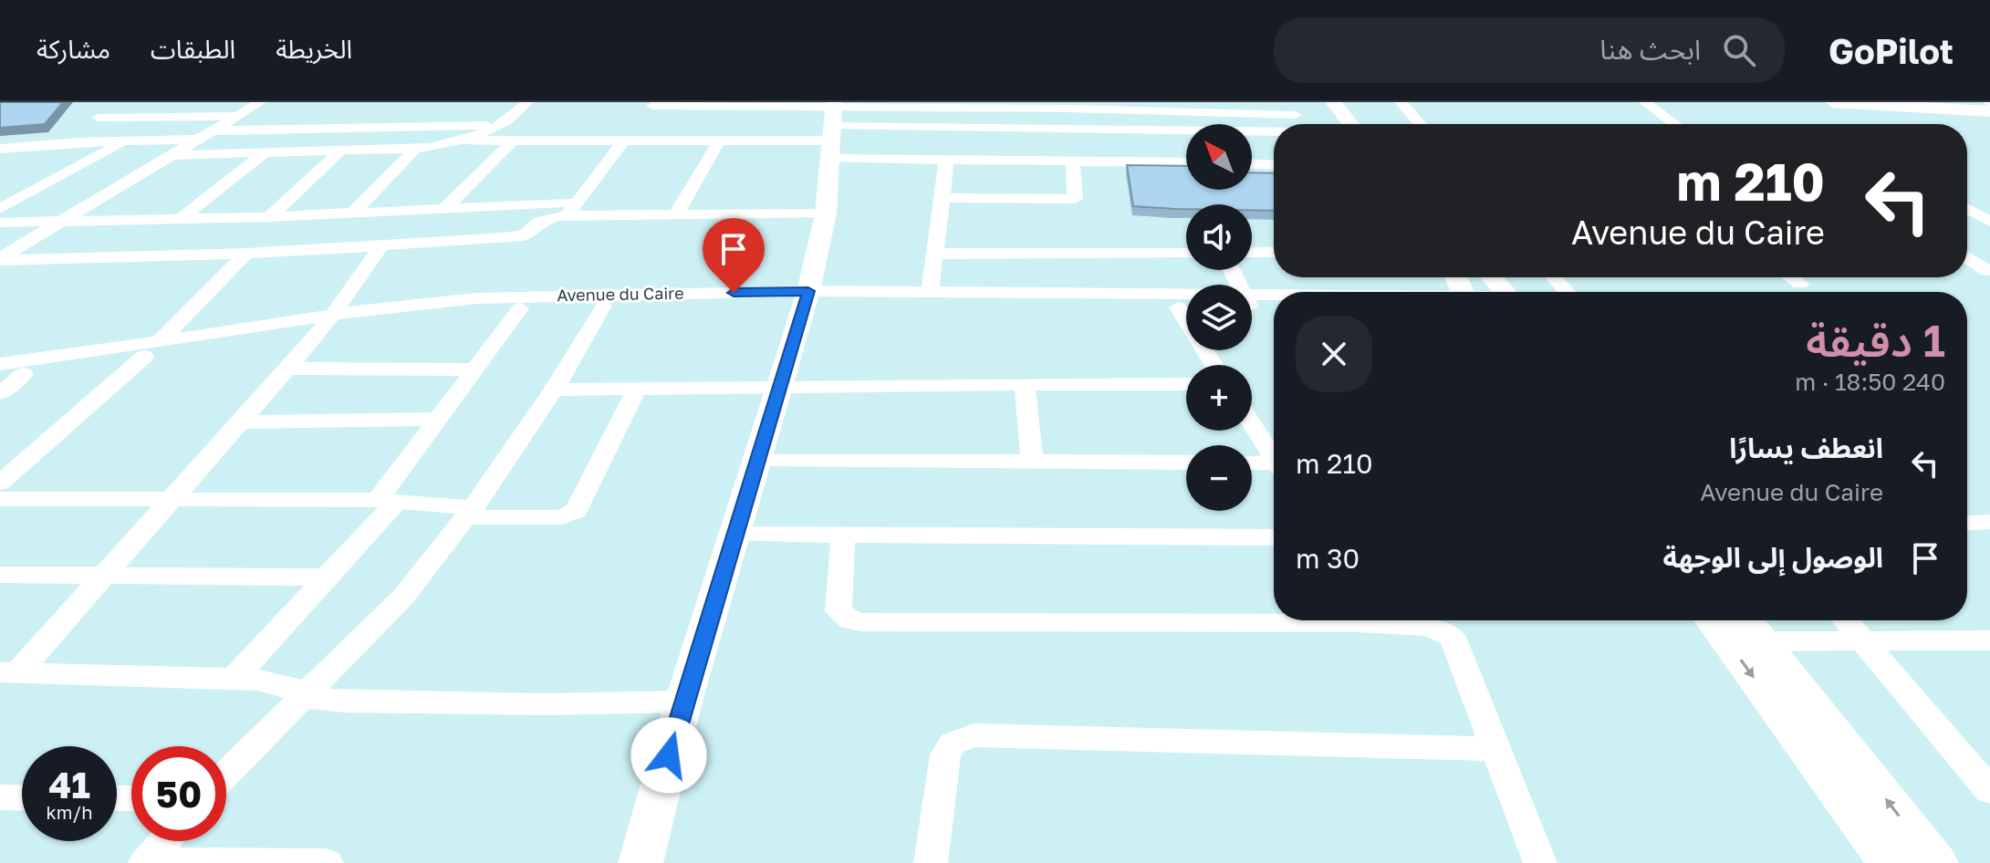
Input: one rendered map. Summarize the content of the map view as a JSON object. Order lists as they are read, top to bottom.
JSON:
{
  "streets": {
    "street": ["Avenue du Caire"]
  },
  "north": "top left",
  "page": {
    "header": "GoPilot",
    "search": "ابحث هنا",
    "nav": ["الخريطة", "الطبقات", "مشاركة"],
    "map_buttons": ["+", "−"],
    "turn": ["210 m", "Avenue du Caire"],
    "heading": ["1 دقيقة", "240 m · 18:50"],
    "list": [
      {
        "name": "انعطف يسارًا",
        "note": "Avenue du Caire",
        "value": "210 m"
      },
      {
        "name": "الوصول إلى الوجهة",
        "value": "30 m"
      }
    ],
    "speed": "41 km/h",
    "limit": "50"
  }
}
